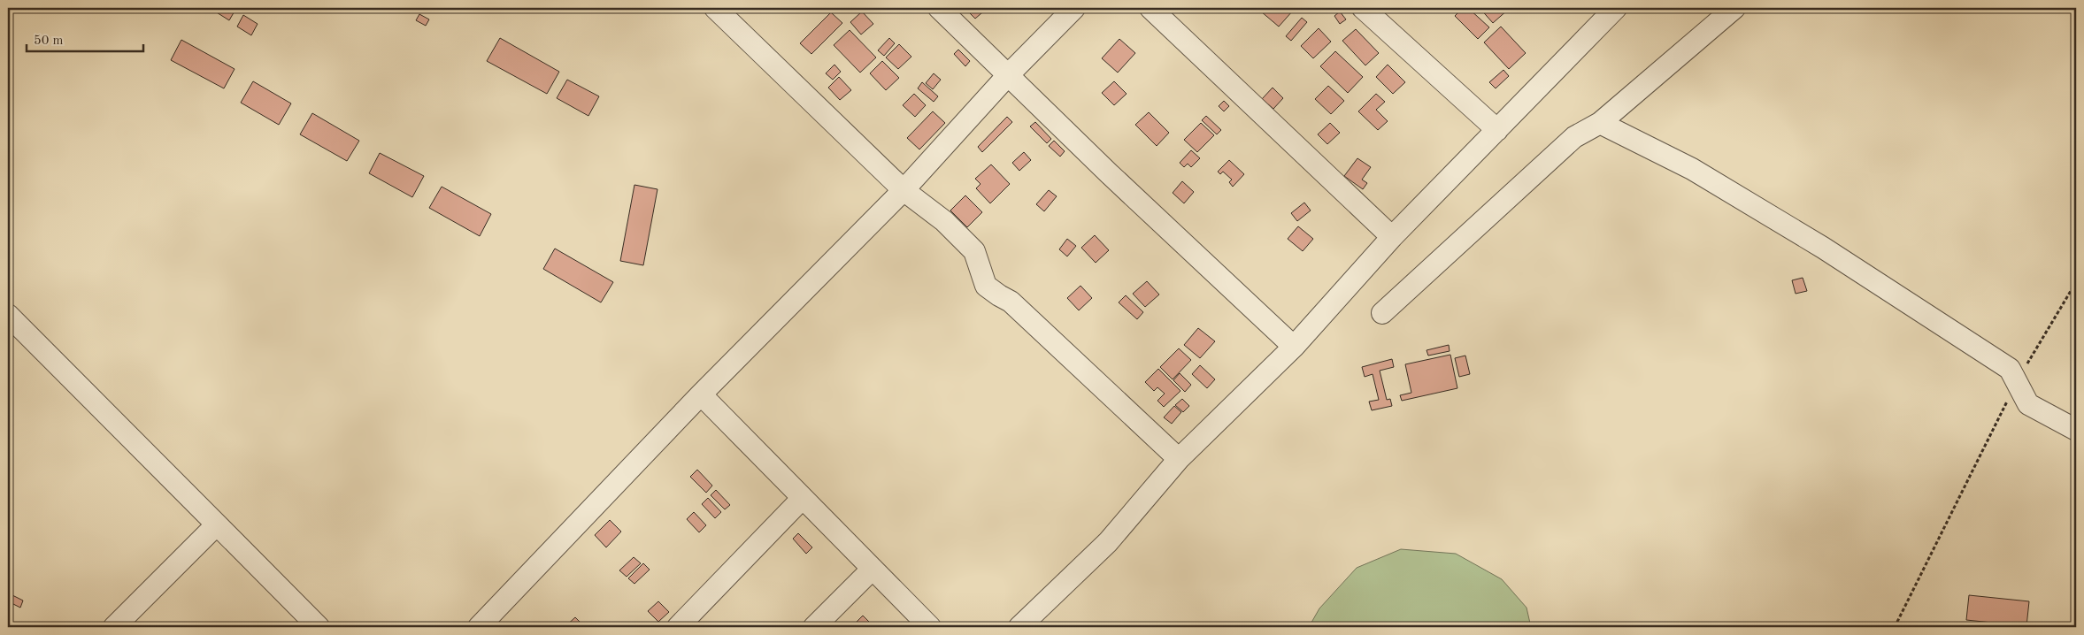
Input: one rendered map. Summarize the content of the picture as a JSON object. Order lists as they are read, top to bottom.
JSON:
{
  "scale_bar": "50 m"
}
